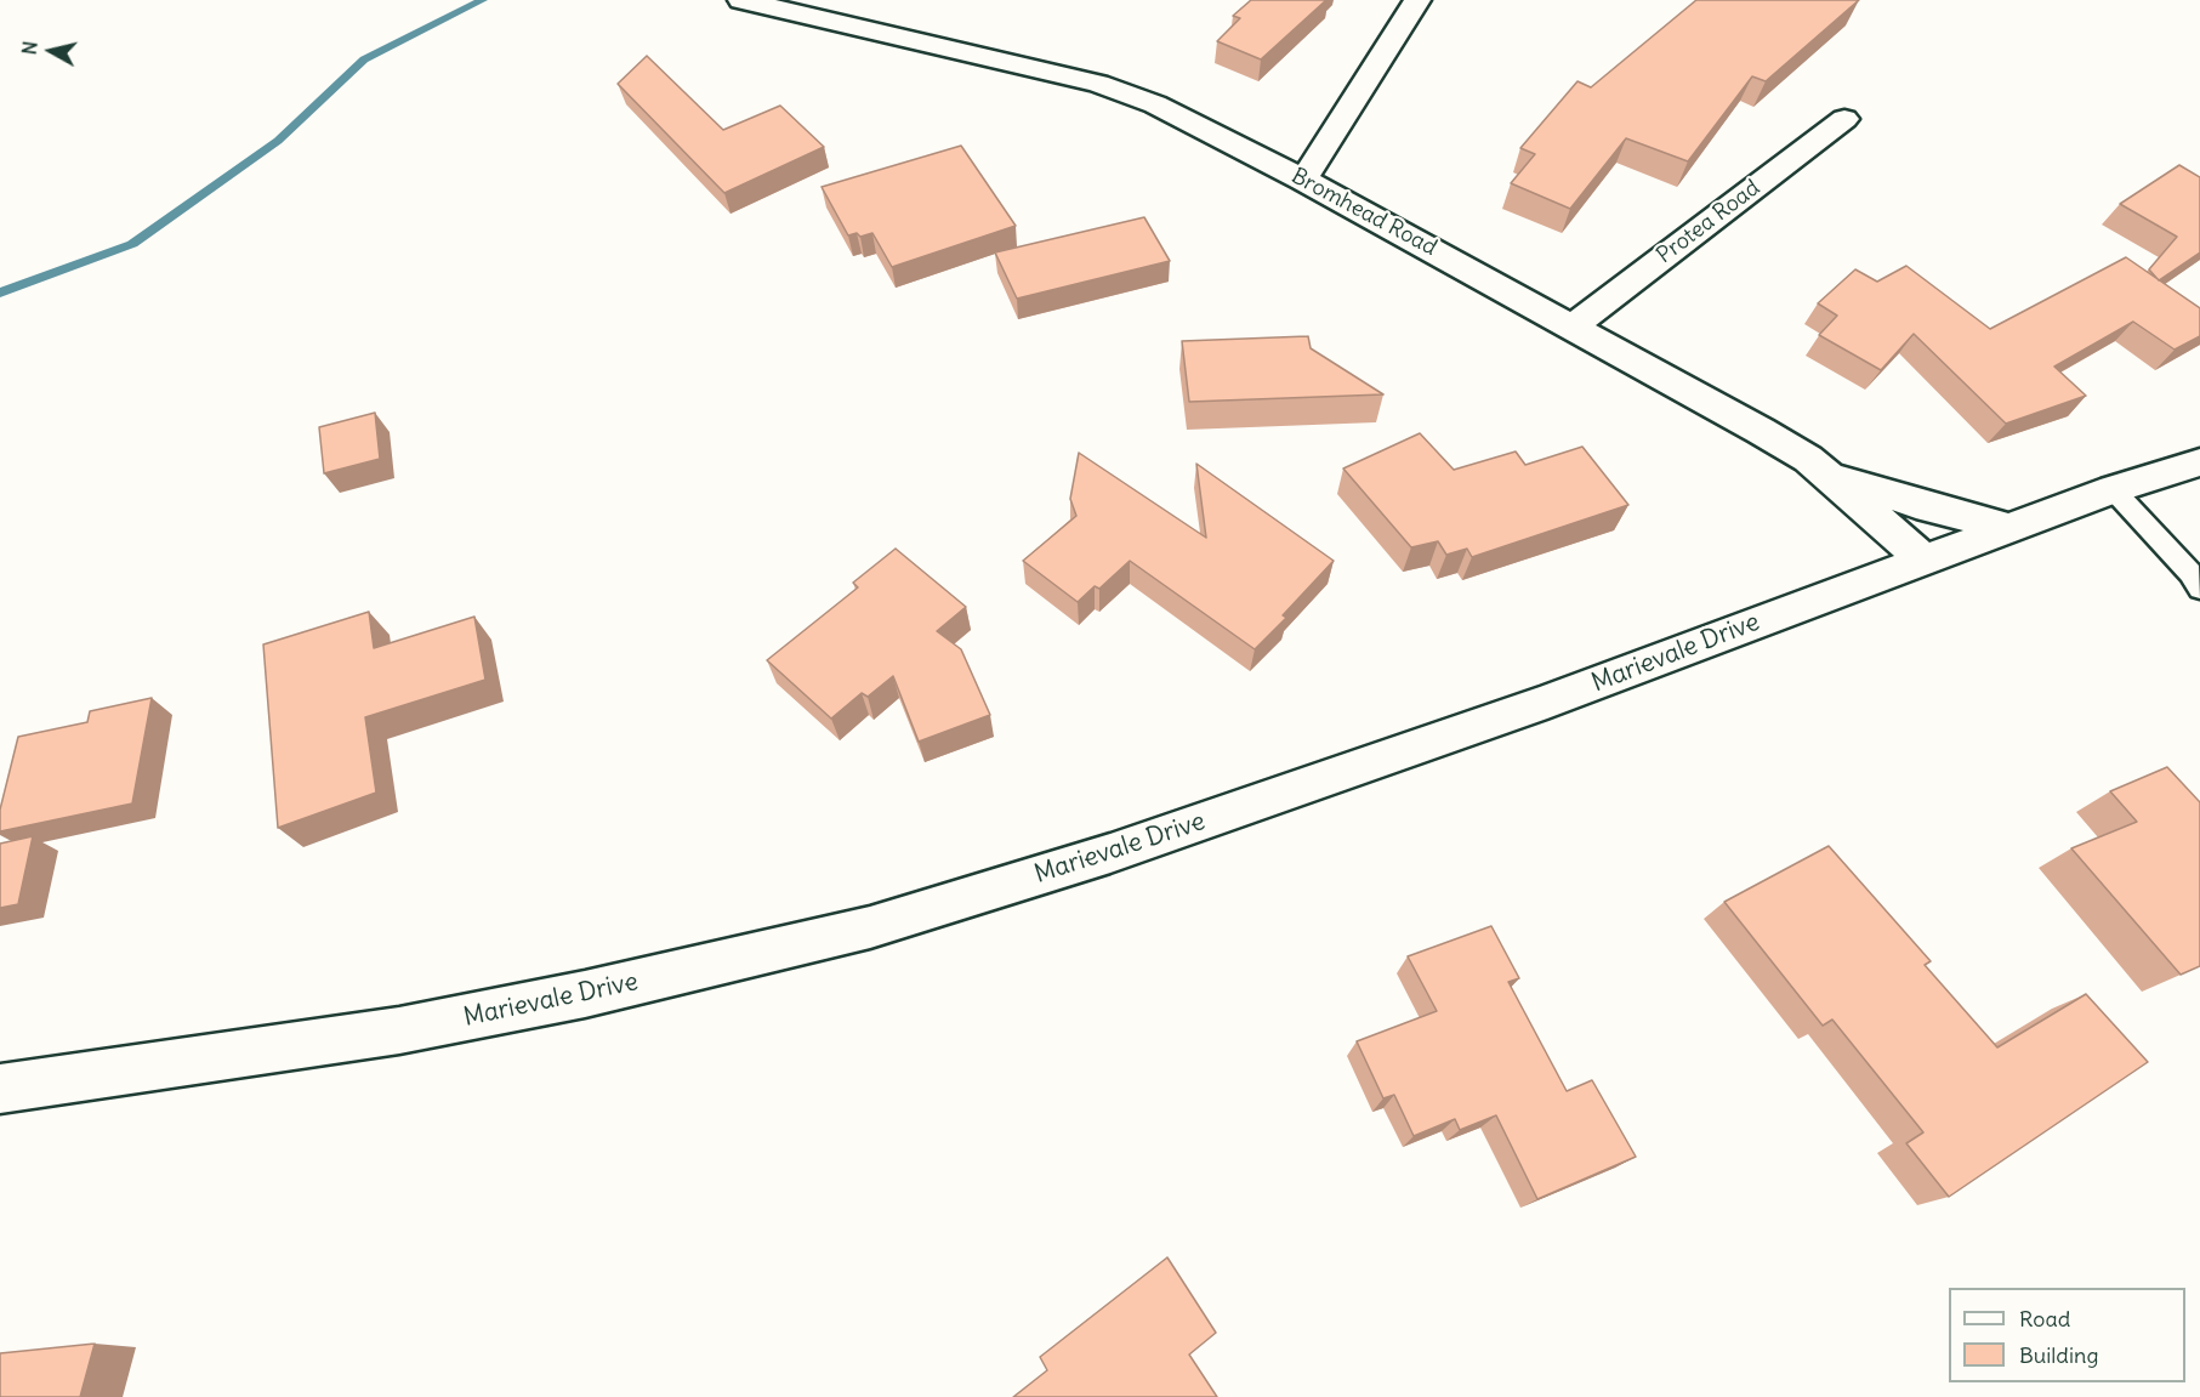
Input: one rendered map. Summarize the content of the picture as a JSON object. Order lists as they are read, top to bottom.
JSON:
{
  "streets": {
    "street": ["Bromhead Road", "Protea Road", "Marievale Drive"]
  },
  "crossings": [
    ["Bromhead Road", "Protea Road"],
    ["Bromhead Road", "Marievale Drive"]
  ],
  "legend": ["Road", "Building"],
  "north": "left"
}
